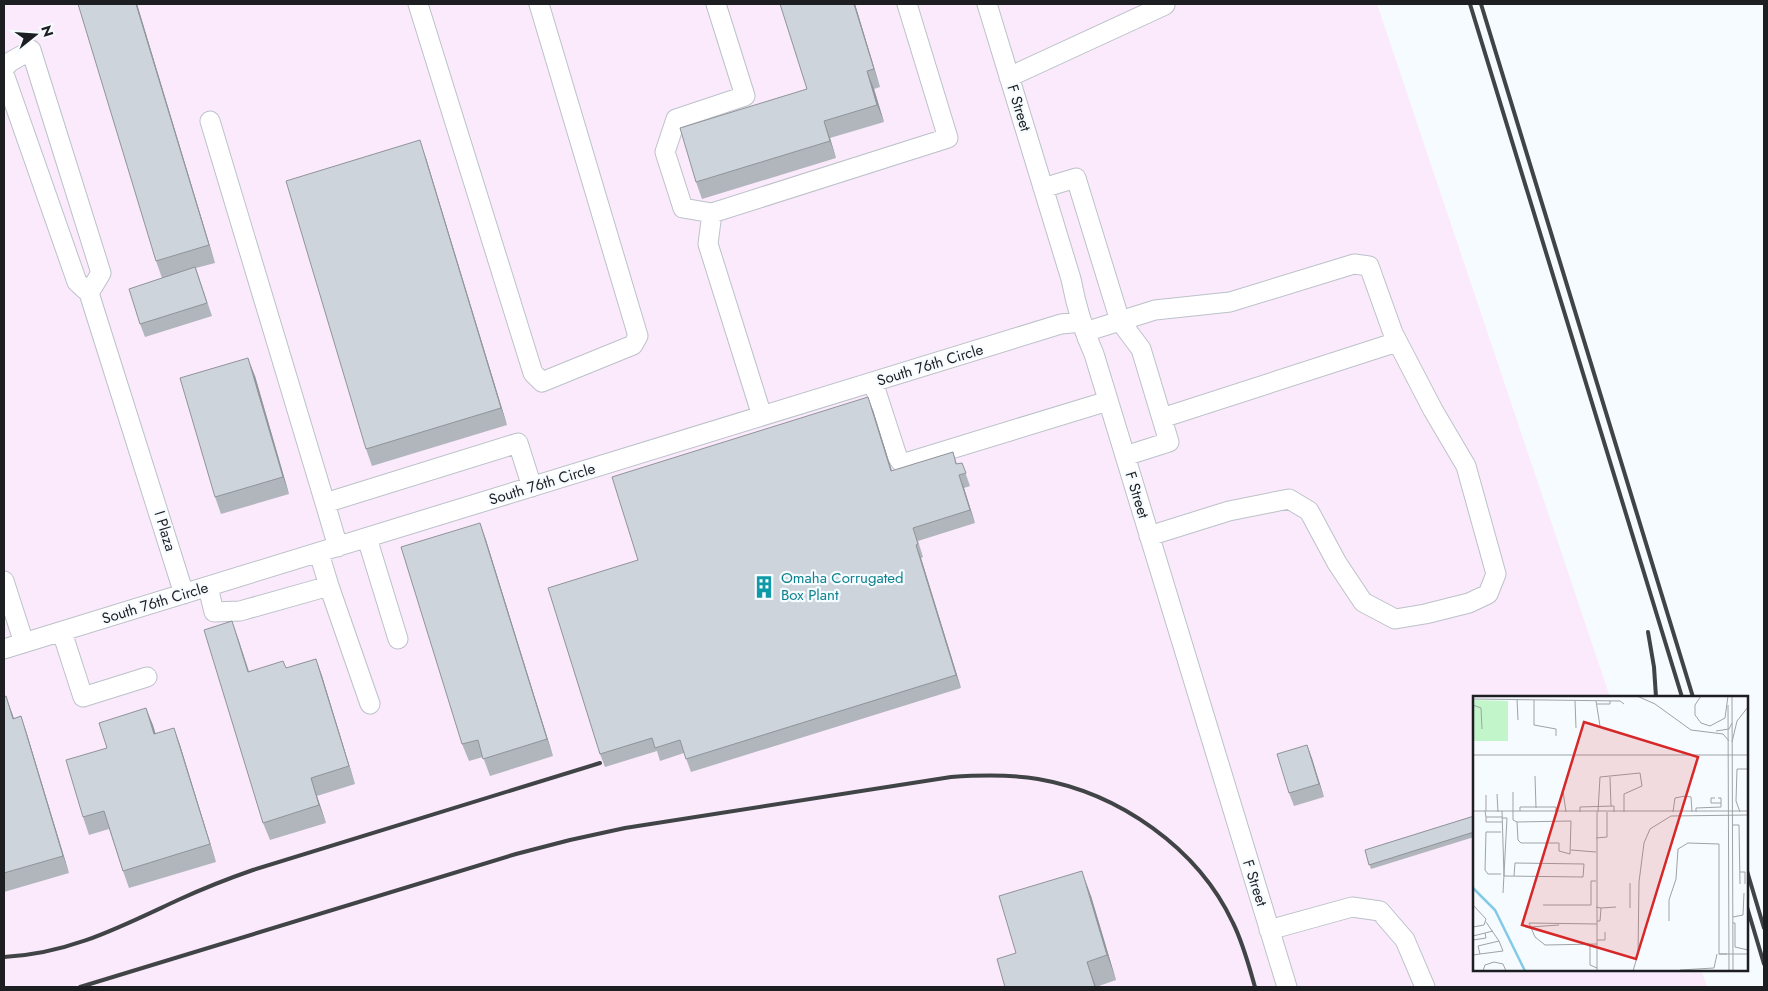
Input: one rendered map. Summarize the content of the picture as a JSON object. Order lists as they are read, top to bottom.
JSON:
{
  "streets": {
    "street": ["F Street", "South 76th Circle", "I Plaza"]
  },
  "crossings": [
    ["F Street", "South 76th Circle"],
    ["South 76th Circle", "I Plaza"]
  ],
  "places": {
    "building": ["Omaha Corrugated Box Plant"]
  },
  "north": "right"
}
